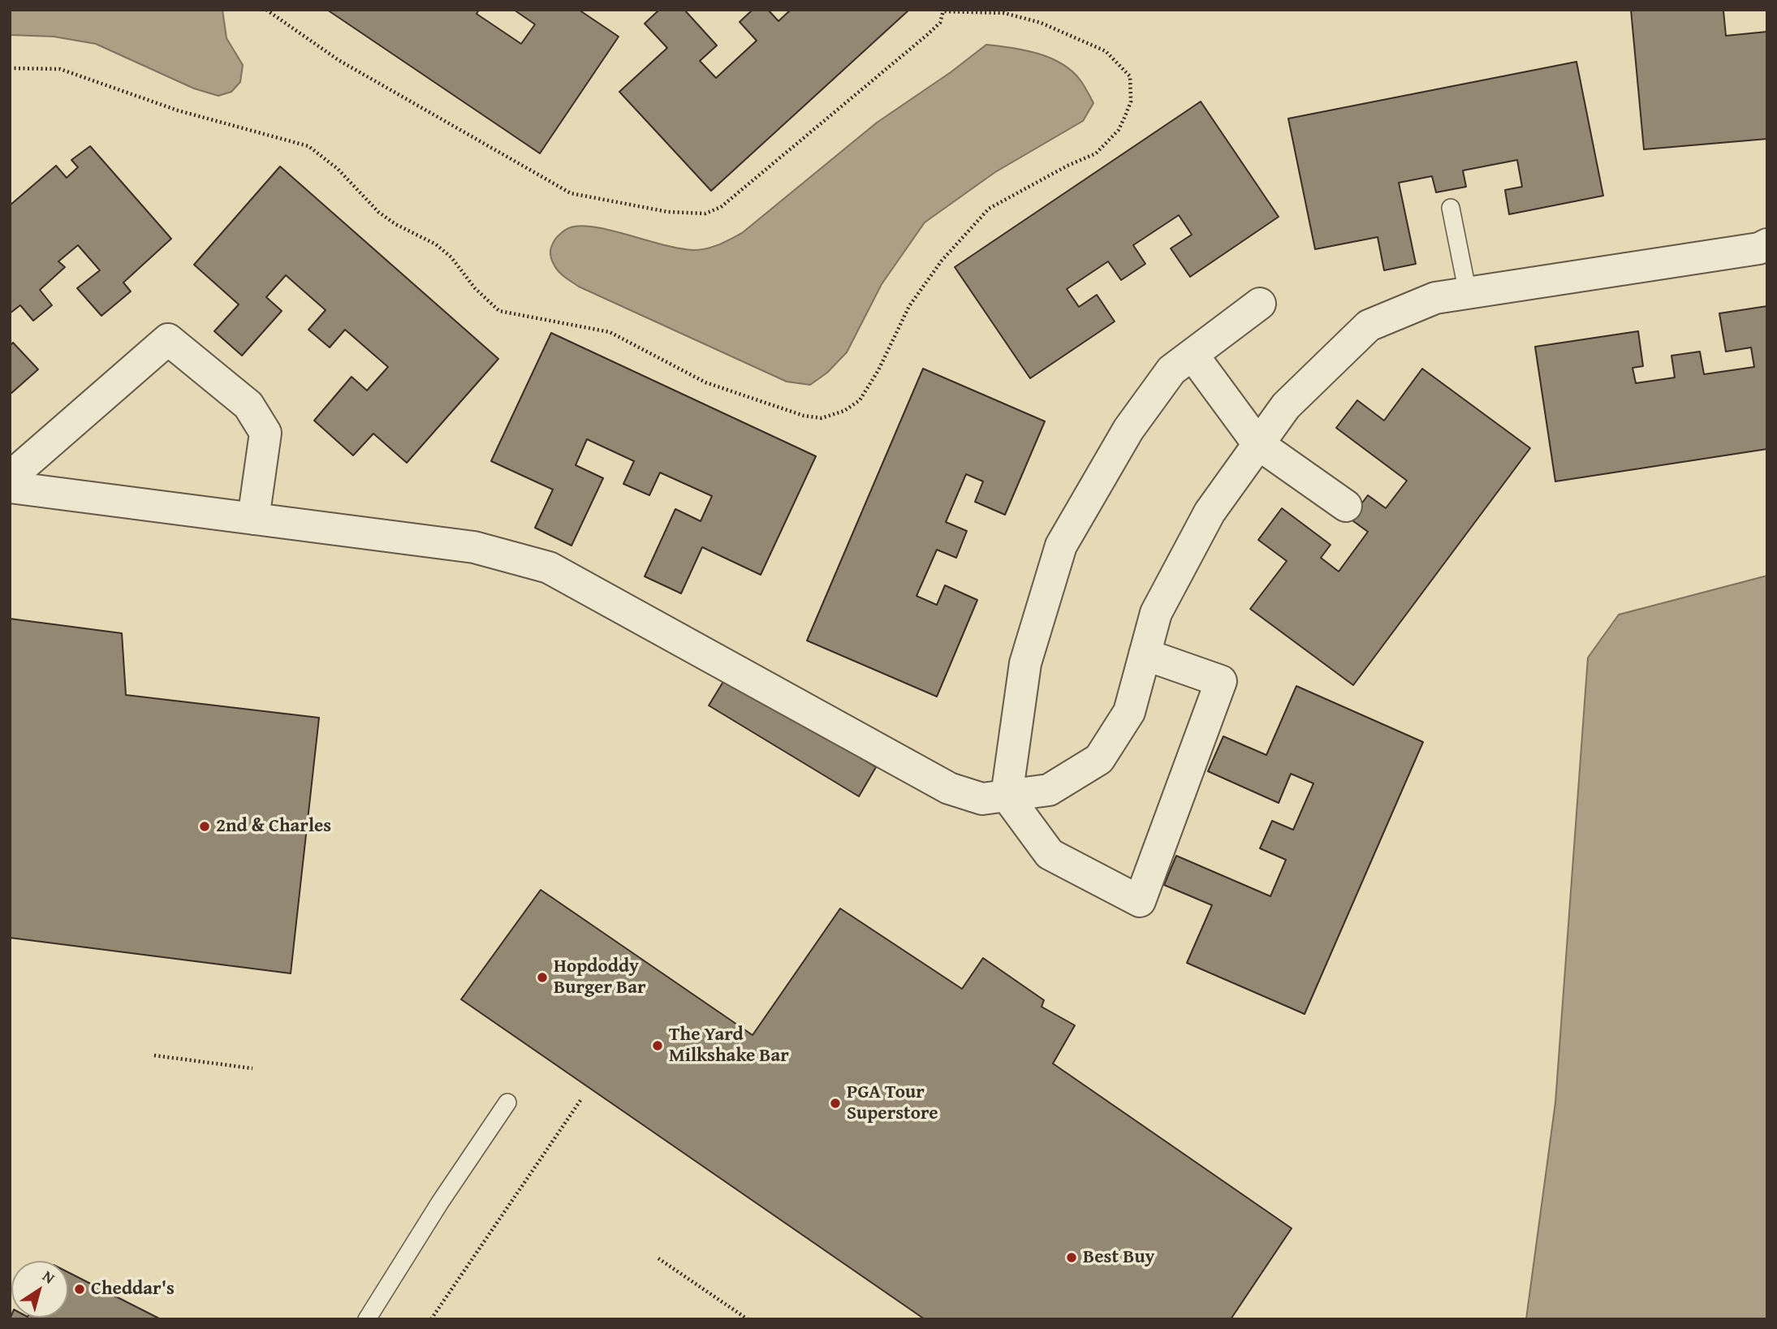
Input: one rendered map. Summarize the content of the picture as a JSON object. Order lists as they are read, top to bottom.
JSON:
{
  "places": [
    "2nd & Charles",
    "Hopdoddy Burger Bar",
    "The Yard Milkshake Bar",
    "PGA Tour Superstore",
    "Best Buy",
    "Cheddar's"
  ],
  "north": "top right"
}
